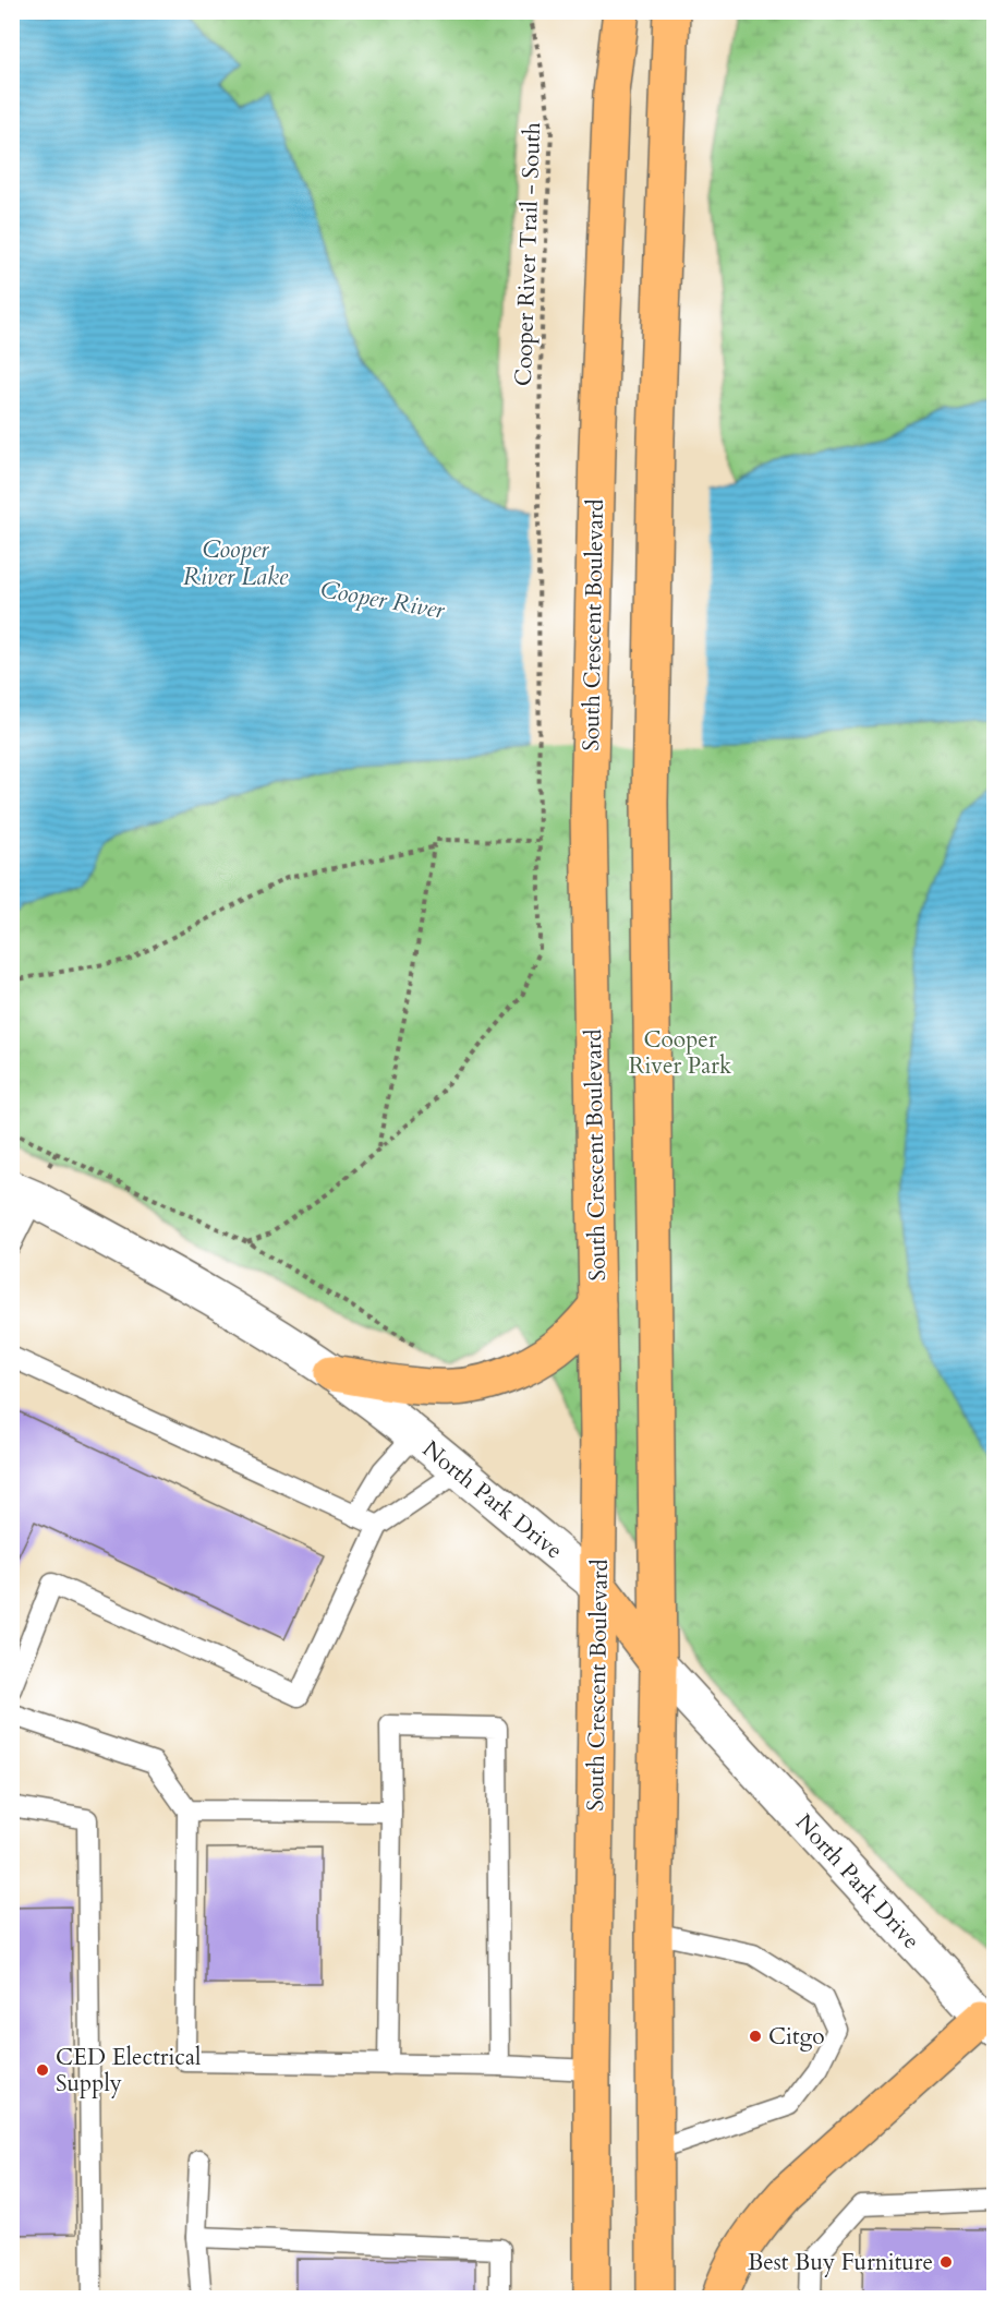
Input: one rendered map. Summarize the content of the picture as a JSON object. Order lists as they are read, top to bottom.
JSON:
{
  "streets": {
    "highway": ["South Crescent Boulevard", "North Park Drive"],
    "path": ["Cooper River Trail - South"]
  },
  "crossings": [
    ["South Crescent Boulevard", "North Park Drive"]
  ],
  "water": ["Cooper River Lake", "Cooper River"],
  "parks": ["Cooper River Park"],
  "places": ["Citgo", "CED Electrical Supply", "Best Buy Furniture"]
}
